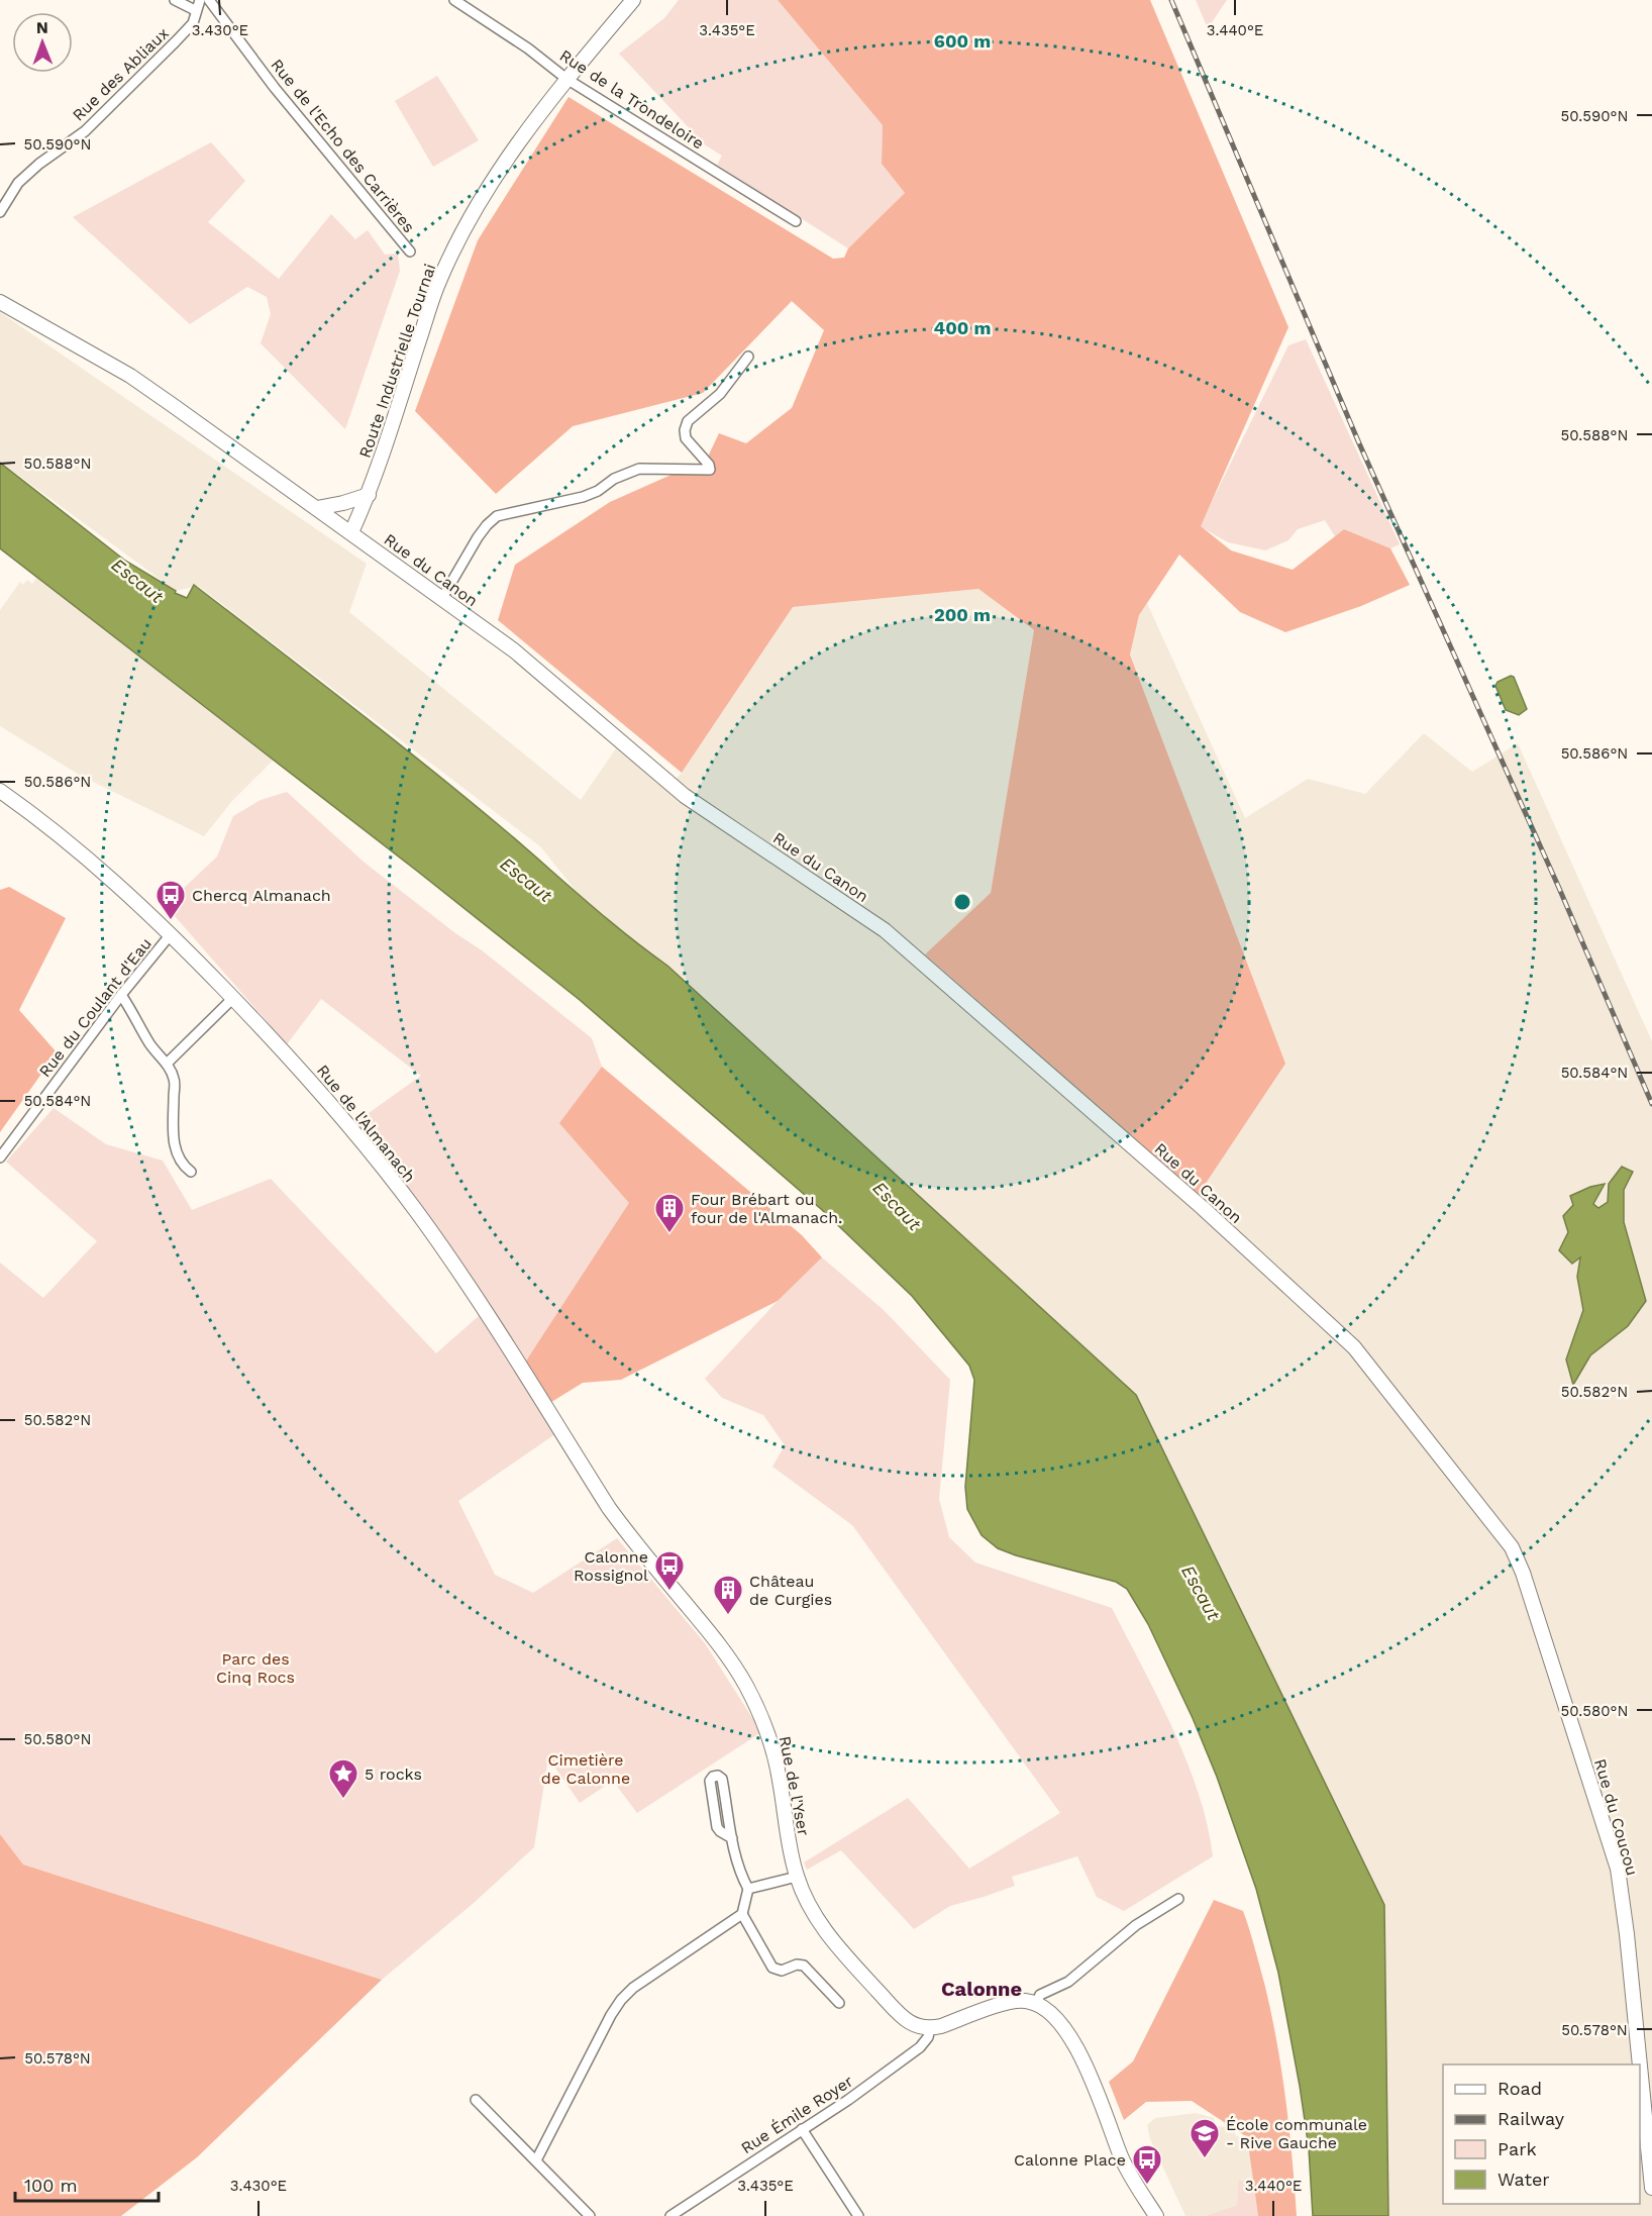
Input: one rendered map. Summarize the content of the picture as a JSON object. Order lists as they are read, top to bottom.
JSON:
{
  "streets": {
    "main road": [
      "Route Industrielle Tournai",
      "Rue du Canon",
      "Rue de l'Almanach",
      "Rue de l'Yser",
      "Rue du Coucou"
    ],
    "street": [
      "Rue des Abliaux",
      "Rue de la Trondeloire",
      "Rue de l'Echo des Carrières",
      "Rue du Coulant d'Eau",
      "Rue Émile Royer"
    ]
  },
  "crossings": [
    ["Rue de la Trondeloire", "Route Industrielle Tournai"],
    ["Route Industrielle Tournai", "Rue du Canon"],
    ["Rue du Canon", "Rue du Coucou"],
    ["Rue du Coulant d'Eau", "Rue de l'Almanach"],
    ["Rue de l'Almanach", "Rue de l'Yser"],
    ["Rue de l'Yser", "Rue Émile Royer"]
  ],
  "districts": ["Calonne"],
  "water": ["Escaut"],
  "parks": ["Parc des Cinq Rocs", "Cimetière de Calonne"],
  "places": {
    "bus stop": ["Chercq Almanach", "Calonne Rossignol", "Calonne Place"],
    "building": ["Four Brébart ou four de l'Almanach.", "Château de Curgies"],
    "place": ["5 rocks"],
    "school or university": ["École communale - Rive Gauche"]
  },
  "legend": [
    "Road",
    "Railway",
    "Park",
    "Water"
  ],
  "scale_bar": "100 m",
  "north": "top",
  "coordinates": [
    "3.430°E",
    "3.435°E",
    "3.440°E",
    "50.590°N",
    "50.588°N",
    "50.586°N",
    "50.584°N",
    "50.582°N",
    "50.580°N",
    "50.578°N"
  ],
  "rings": ["600 m", "400 m", "200 m"]
}
